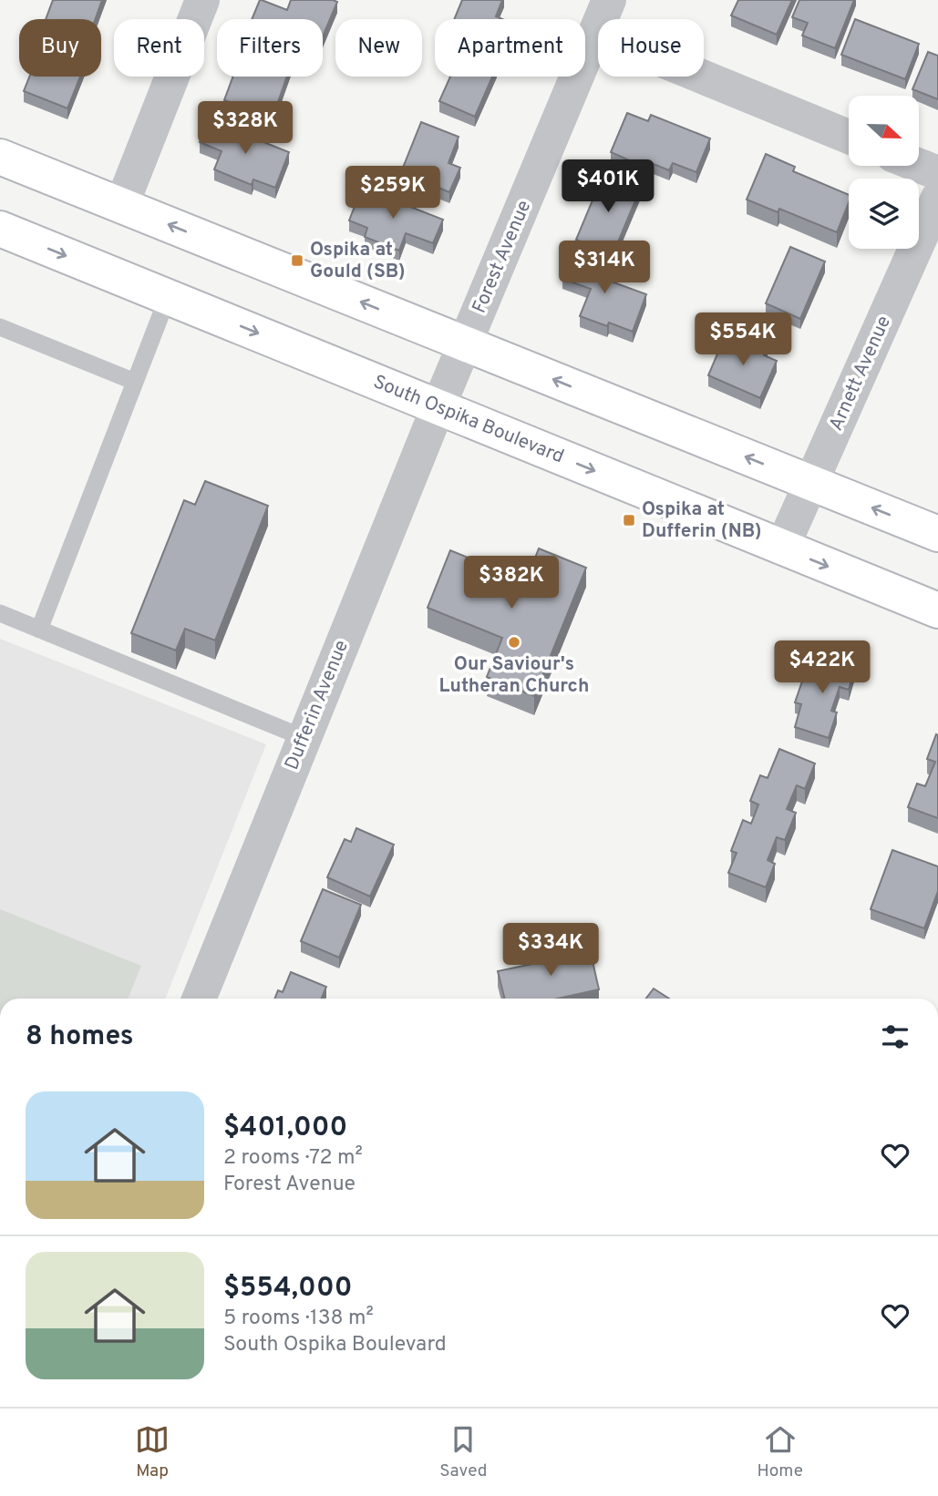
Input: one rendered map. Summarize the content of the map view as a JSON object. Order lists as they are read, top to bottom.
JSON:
{
  "streets": {
    "main road": ["South Ospika Boulevard"],
    "street": ["Forest Avenue", "Arnett Avenue", "Dufferin Avenue"]
  },
  "crossings": [
    ["Forest Avenue", "South Ospika Boulevard"],
    ["Forest Avenue", "Dufferin Avenue"],
    ["Arnett Avenue", "South Ospika Boulevard"],
    ["South Ospika Boulevard", "Dufferin Avenue"]
  ],
  "places": {
    "transit": ["Ospika at Gould (SB)", "Ospika at Dufferin (NB)"],
    "other": ["Our Saviour's Lutheran Church"]
  },
  "north": "right",
  "page": {
    "chip": [
      "Buy",
      "Rent",
      "Filters",
      "New",
      "Apartment",
      "House"
    ],
    "price": [
      "$328K",
      "$401K",
      "$259K",
      "$314K",
      "$554K",
      "$382K",
      "$422K",
      "$334K"
    ],
    "heading": "8 homes",
    "list": [
      {
        "name": "$401,000",
        "note": "2 rooms · 72 m² · Forest Avenue"
      },
      {
        "name": "$554,000",
        "note": "5 rooms · 138 m² · South Ospika Boulevard"
      }
    ],
    "tabs": ["Map", "Saved", "Home"]
  }
}
